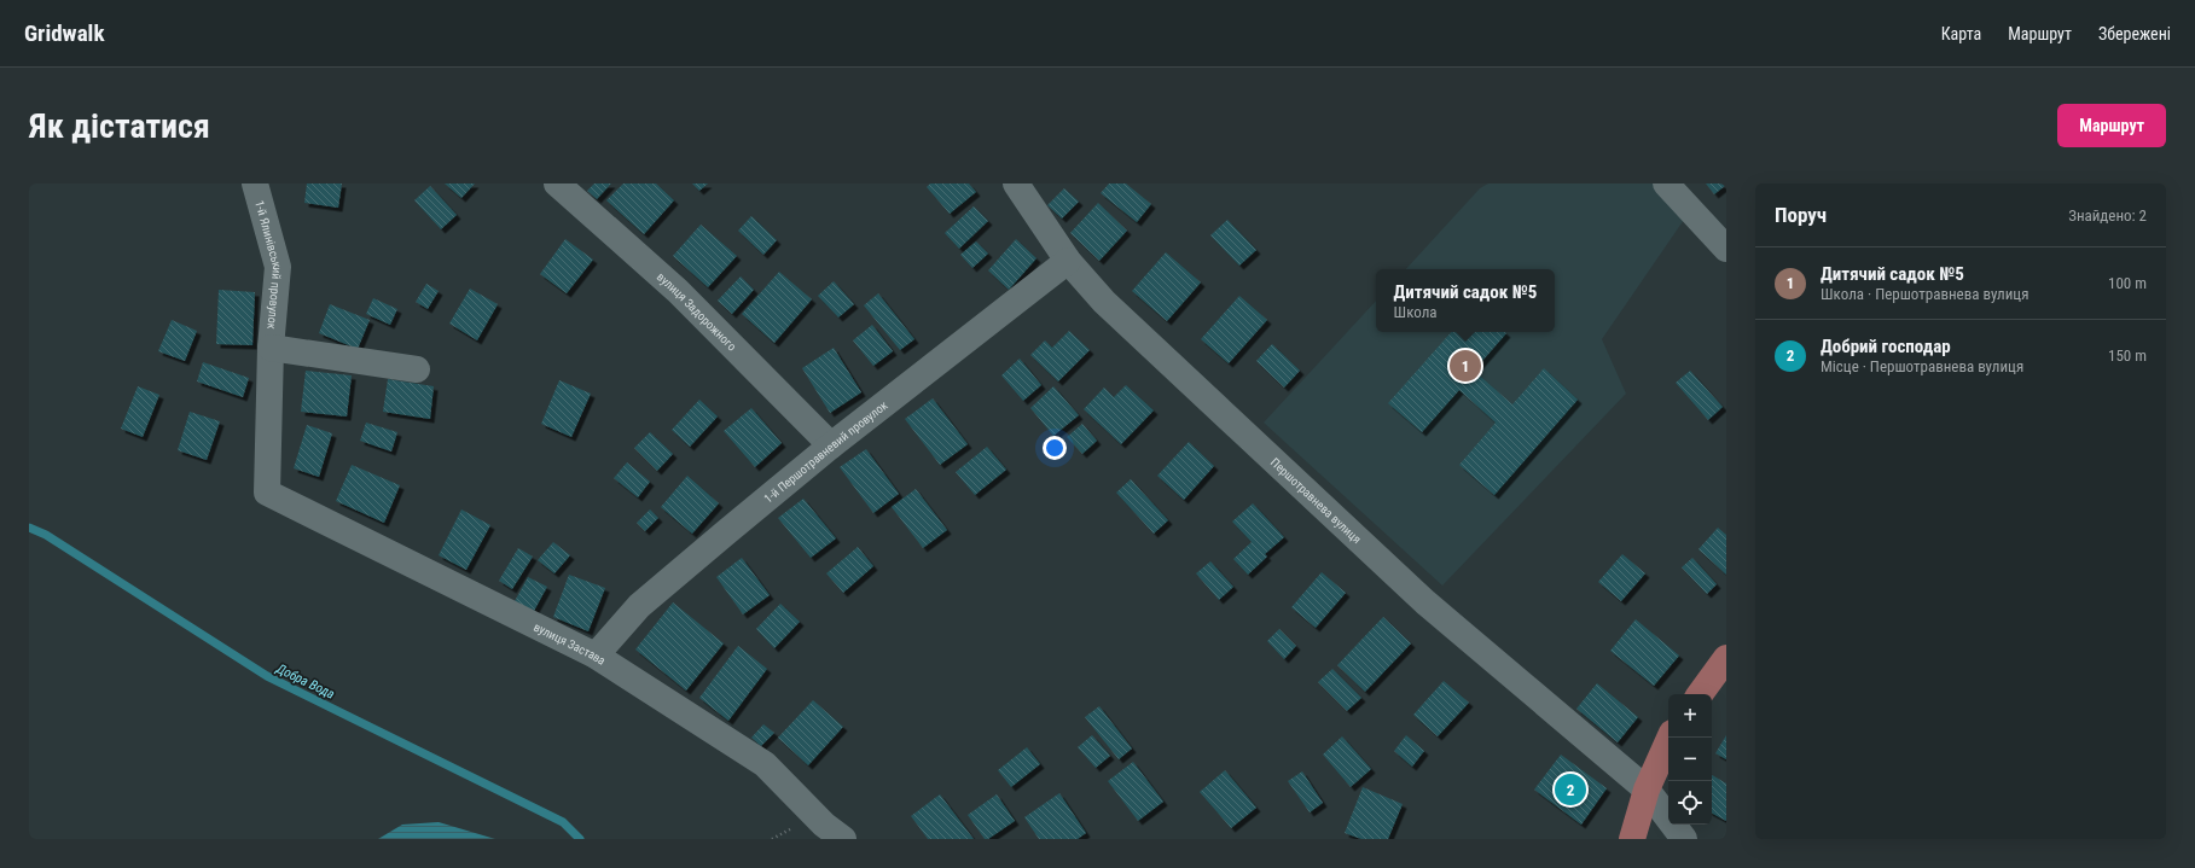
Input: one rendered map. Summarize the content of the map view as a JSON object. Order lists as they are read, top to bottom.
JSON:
{
  "streets": {
    "street": [
      "1-й Ялинівський провулок",
      "вулиця Задорожного",
      "1-й Першотравневий провулок",
      "Першотравнева вулиця",
      "вулиця Застава"
    ]
  },
  "crossings": [
    ["1-й Ялинівський провулок", "вулиця Застава"],
    ["вулиця Задорожного", "1-й Першотравневий провулок"],
    ["1-й Першотравневий провулок", "Першотравнева вулиця"],
    ["1-й Першотравневий провулок", "вулиця Застава"]
  ],
  "water": ["Добра Вода"],
  "page": {
    "header": "Gridwalk",
    "nav": ["Карта", "Маршрут", "Збережені"],
    "buttons": "Маршрут",
    "title": "Як дістатися",
    "heading": ["Поруч", "Знайдено: 2"],
    "list": [
      {
        "mark": "1",
        "name": "Дитячий садок №5",
        "note": "Школа · Першотравнева вулиця",
        "value": "100 m"
      },
      {
        "mark": "2",
        "name": "Добрий господар",
        "note": "Місце · Першотравнева вулиця",
        "value": "150 m"
      }
    ],
    "popup": ["Дитячий садок №5", "Школа"],
    "pins": ["1", "2"],
    "map_buttons": ["+", "−"]
  }
}
